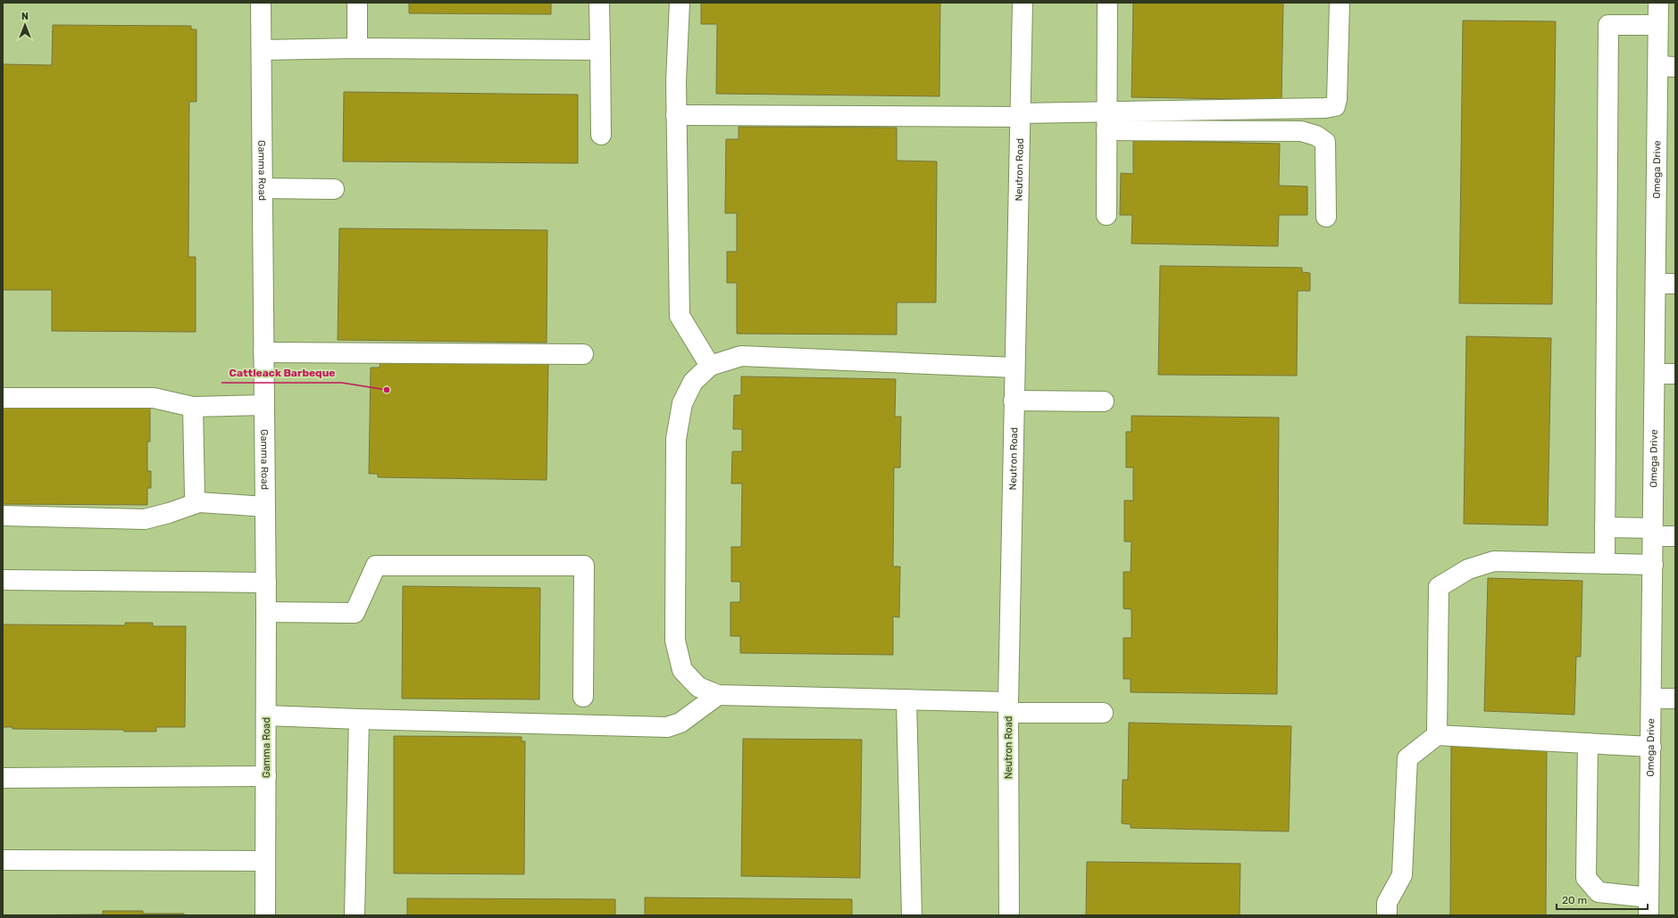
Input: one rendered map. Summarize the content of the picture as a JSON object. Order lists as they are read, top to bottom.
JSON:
{
  "streets": {
    "street": ["Gamma Road", "Neutron Road", "Omega Drive"]
  },
  "places": ["Cattleack Barbeque"],
  "scale_bar": "20 m",
  "north": "top"
}
